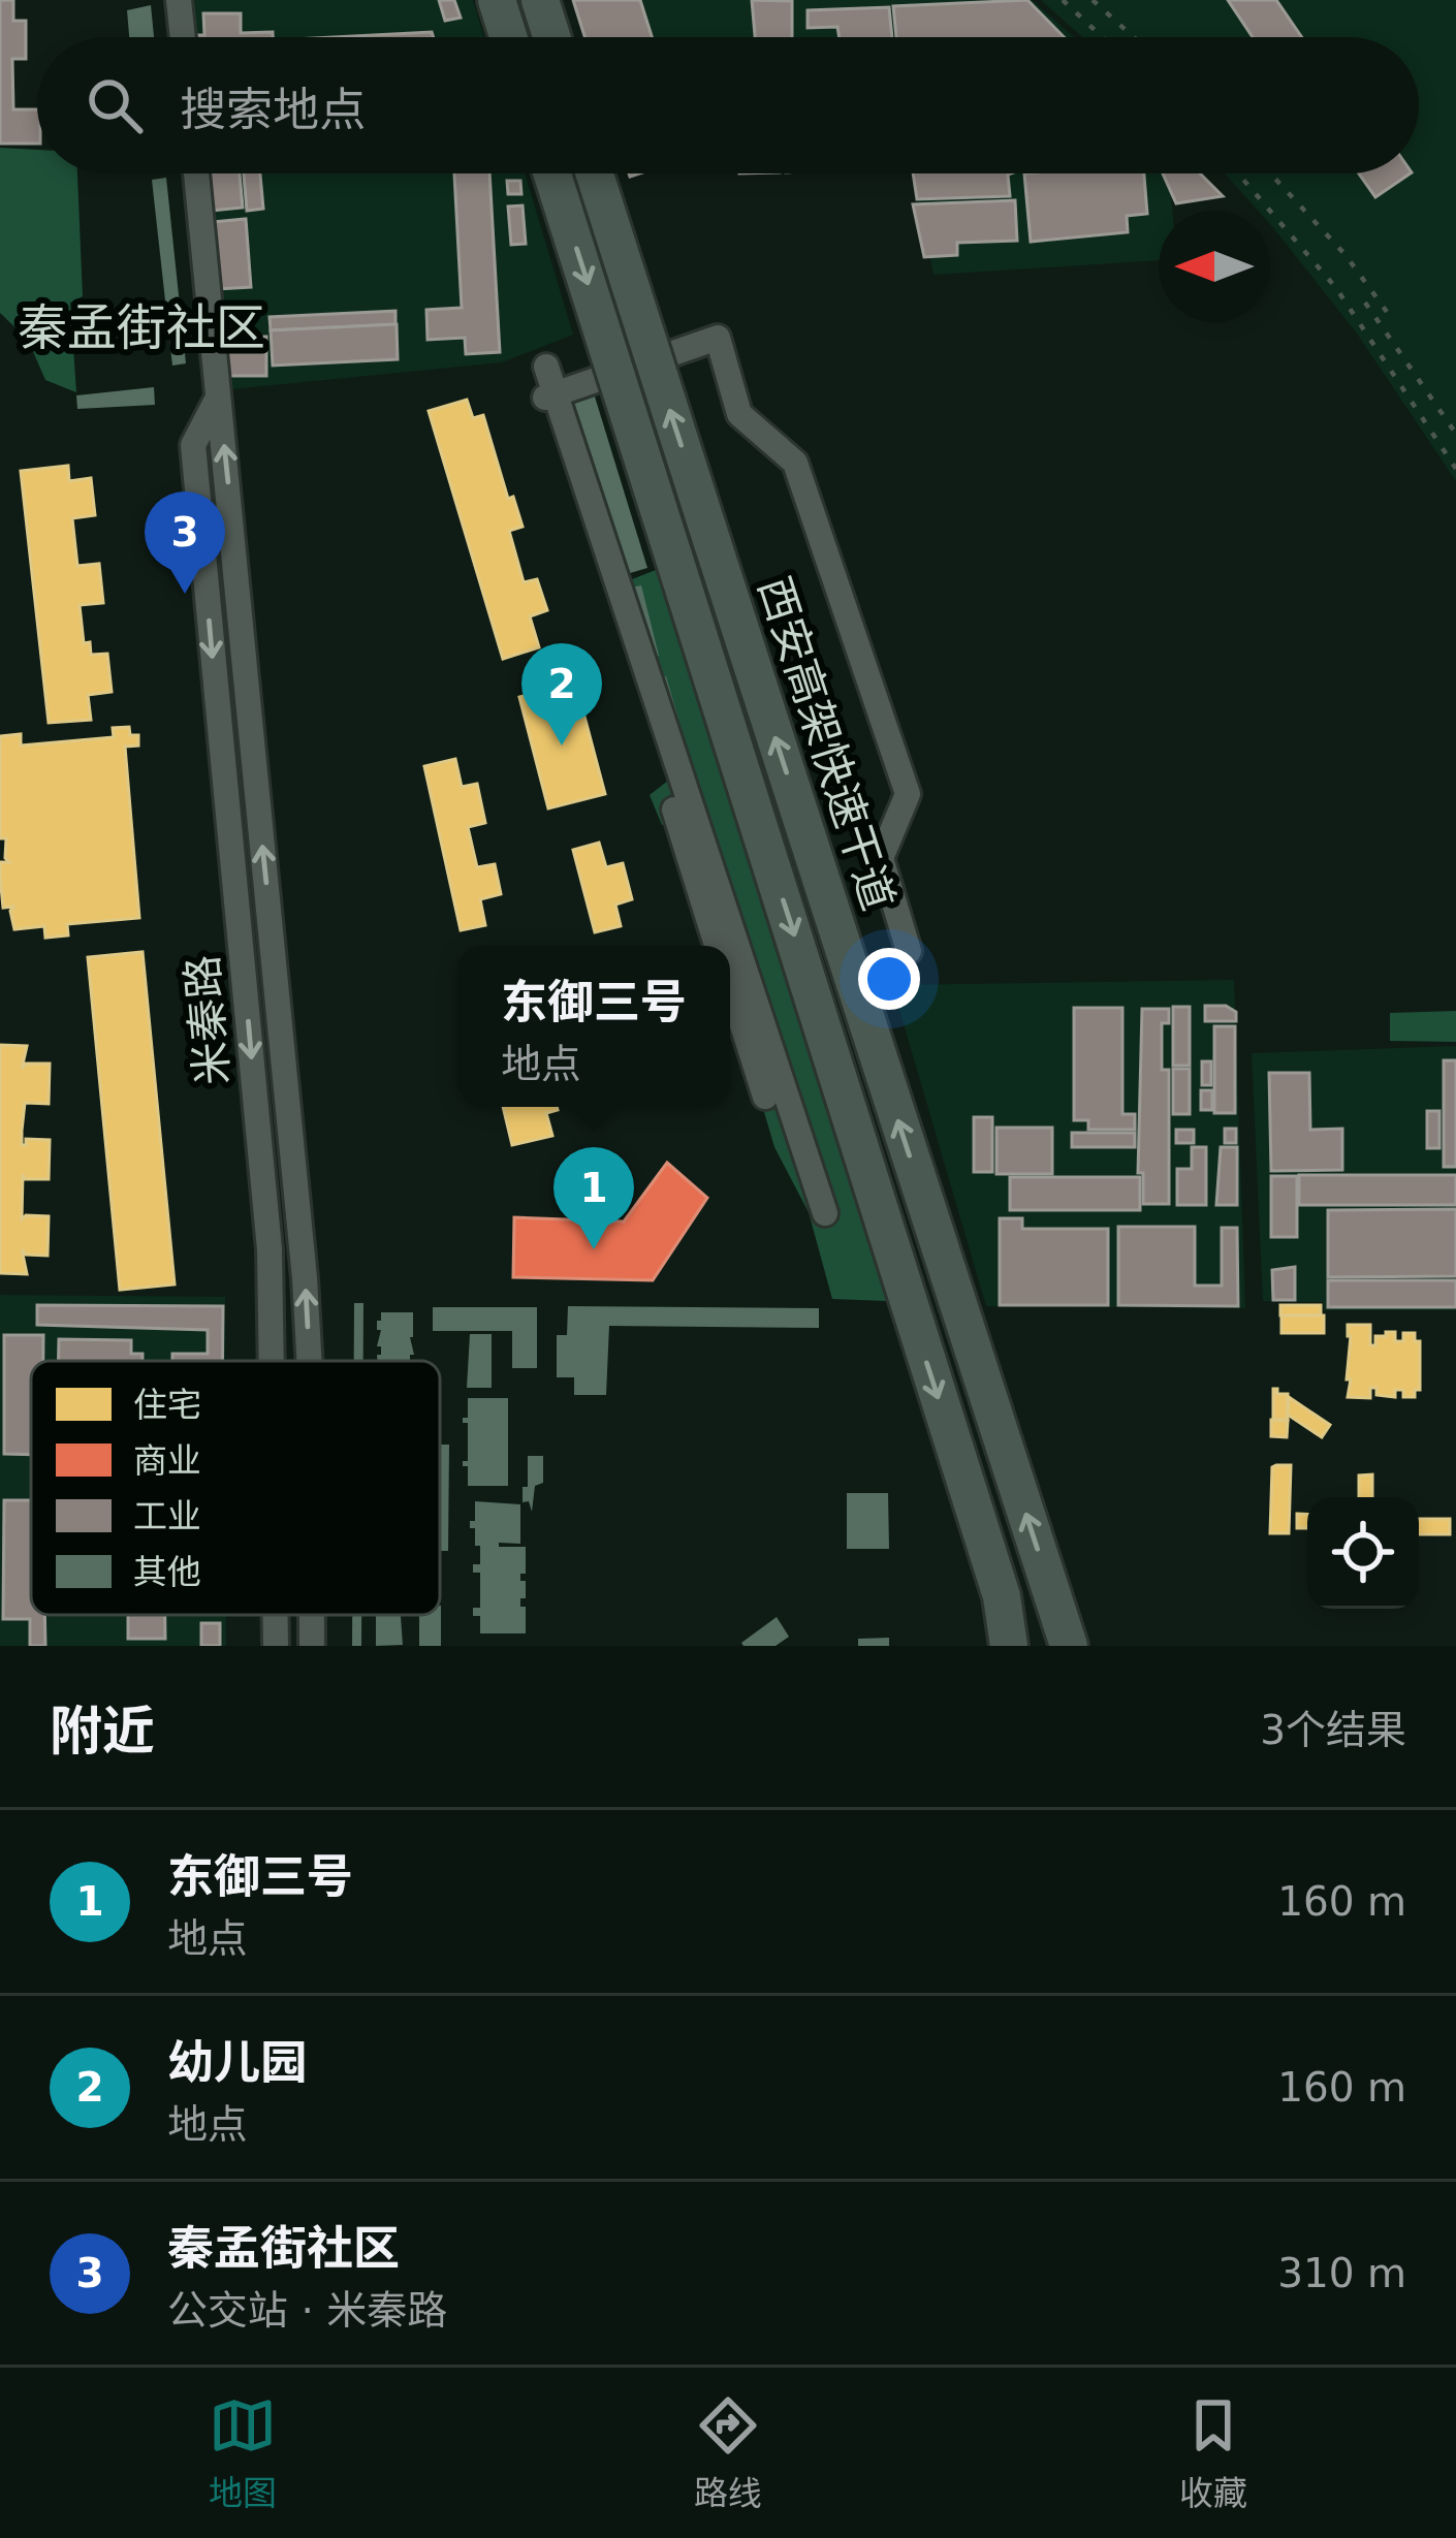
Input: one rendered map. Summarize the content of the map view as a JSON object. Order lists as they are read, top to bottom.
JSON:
{
  "streets": {
    "highway": ["西安高架快速干道"],
    "street": ["米秦路"]
  },
  "districts": ["秦孟街社区"],
  "legend": [
    "住宅",
    "商业",
    "工业",
    "其他"
  ],
  "north": "left",
  "page": {
    "search": "搜索地点",
    "pins": ["3", "2", "1"],
    "popup": ["东御三号", "地点"],
    "heading": ["附近", "3个结果"],
    "list": [
      {
        "mark": "1",
        "name": "东御三号",
        "note": "地点",
        "value": "160 m"
      },
      {
        "mark": "2",
        "name": "幼儿园",
        "note": "地点",
        "value": "160 m"
      },
      {
        "mark": "3",
        "name": "秦孟街社区",
        "note": "公交站 · 米秦路",
        "value": "310 m"
      }
    ],
    "nav": ["地图", "路线", "收藏"]
  }
}
